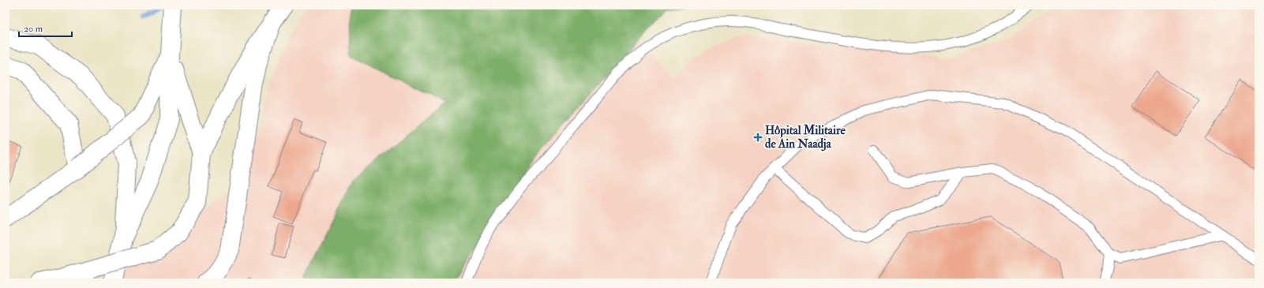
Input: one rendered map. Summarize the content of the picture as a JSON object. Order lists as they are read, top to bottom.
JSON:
{
  "places": {
    "health": ["Hôpital Militaire de Ain Naadja"]
  },
  "scale_bar": "20 m"
}
